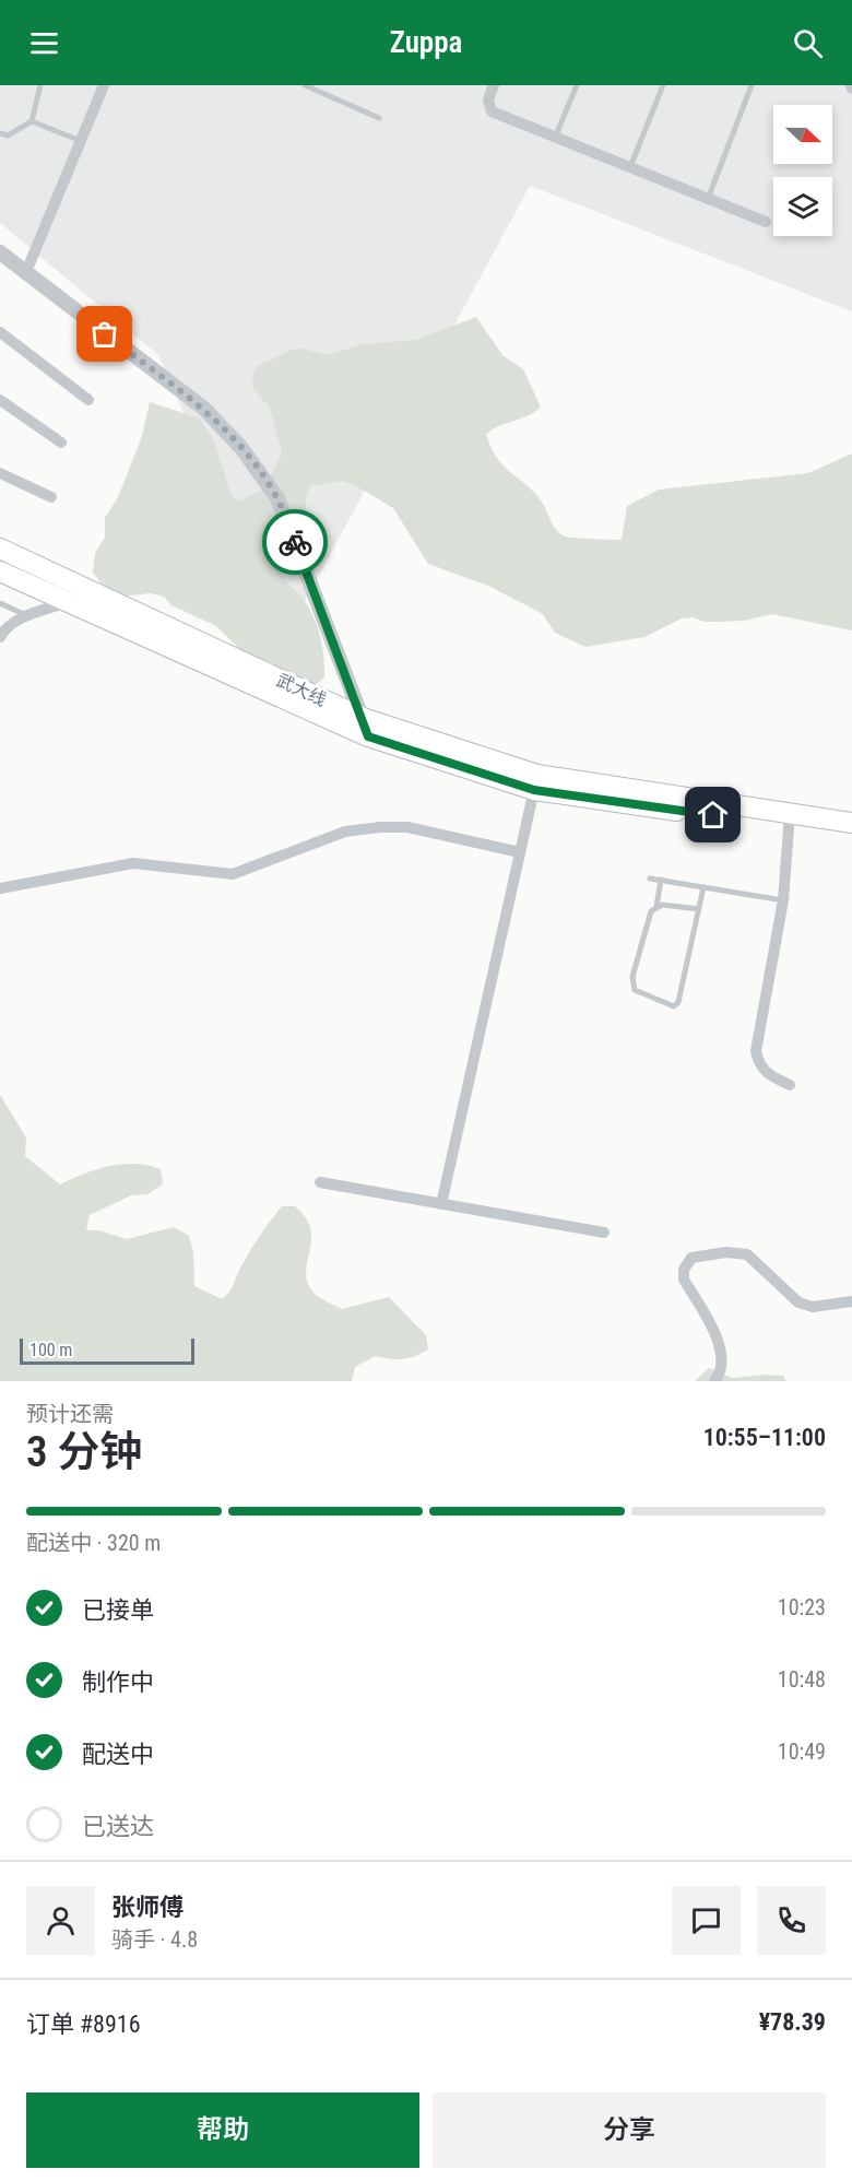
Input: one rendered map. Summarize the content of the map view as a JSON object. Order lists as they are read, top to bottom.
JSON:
{
  "streets": {
    "highway": ["武大线"]
  },
  "scale_bar": "100 m",
  "north": "right",
  "page": {
    "header": "Zuppa",
    "scale": "100 m",
    "heading": ["3 分钟", "预计还需", "10:55–11:00"],
    "panel": [
      "张师傅",
      "骑手 · 4.8",
      "订单 #8916",
      "¥78.39"
    ],
    "bar": "配送中 · 320 m",
    "list": [
      ["已接单", "10:23"],
      ["制作中", "10:48"],
      ["配送中", "10:49"],
      "已送达"
    ],
    "buttons": ["帮助", "分享"]
  }
}
